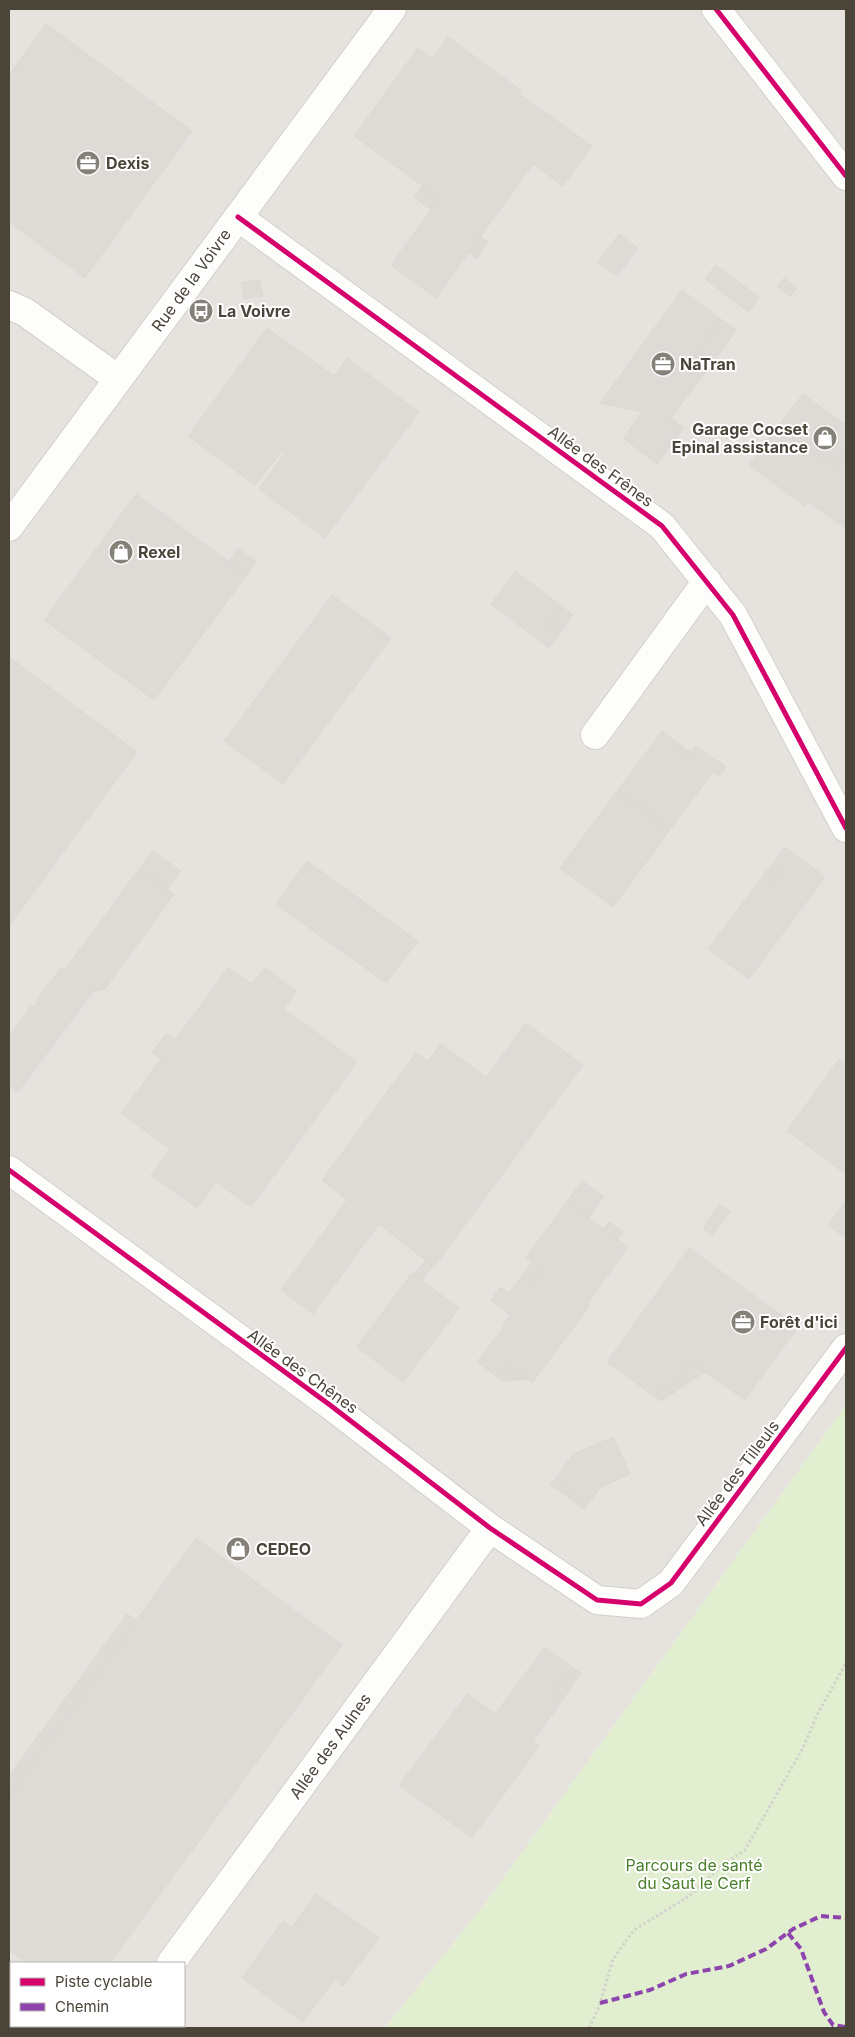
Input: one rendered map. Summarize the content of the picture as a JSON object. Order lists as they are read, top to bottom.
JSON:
{
  "streets": {
    "street": [
      "Rue de la Voivre",
      "Allée des Frênes",
      "Allée des Chênes",
      "Allée des Tilleuls",
      "Allée des Aulnes"
    ]
  },
  "crossings": [
    ["Rue de la Voivre", "Allée des Frênes"],
    ["Allée des Chênes", "Allée des Tilleuls"],
    ["Allée des Chênes", "Allée des Aulnes"]
  ],
  "parks": ["Parcours de santé du Saut le Cerf"],
  "places": {
    "office": ["Dexis", "NaTran", "Forêt d'ici"],
    "bus stop": ["La Voivre"],
    "shop": ["Garage Cocset Epinal assistance", "Rexel", "CEDEO"]
  },
  "legend": ["Piste cyclable", "Chemin"]
}
